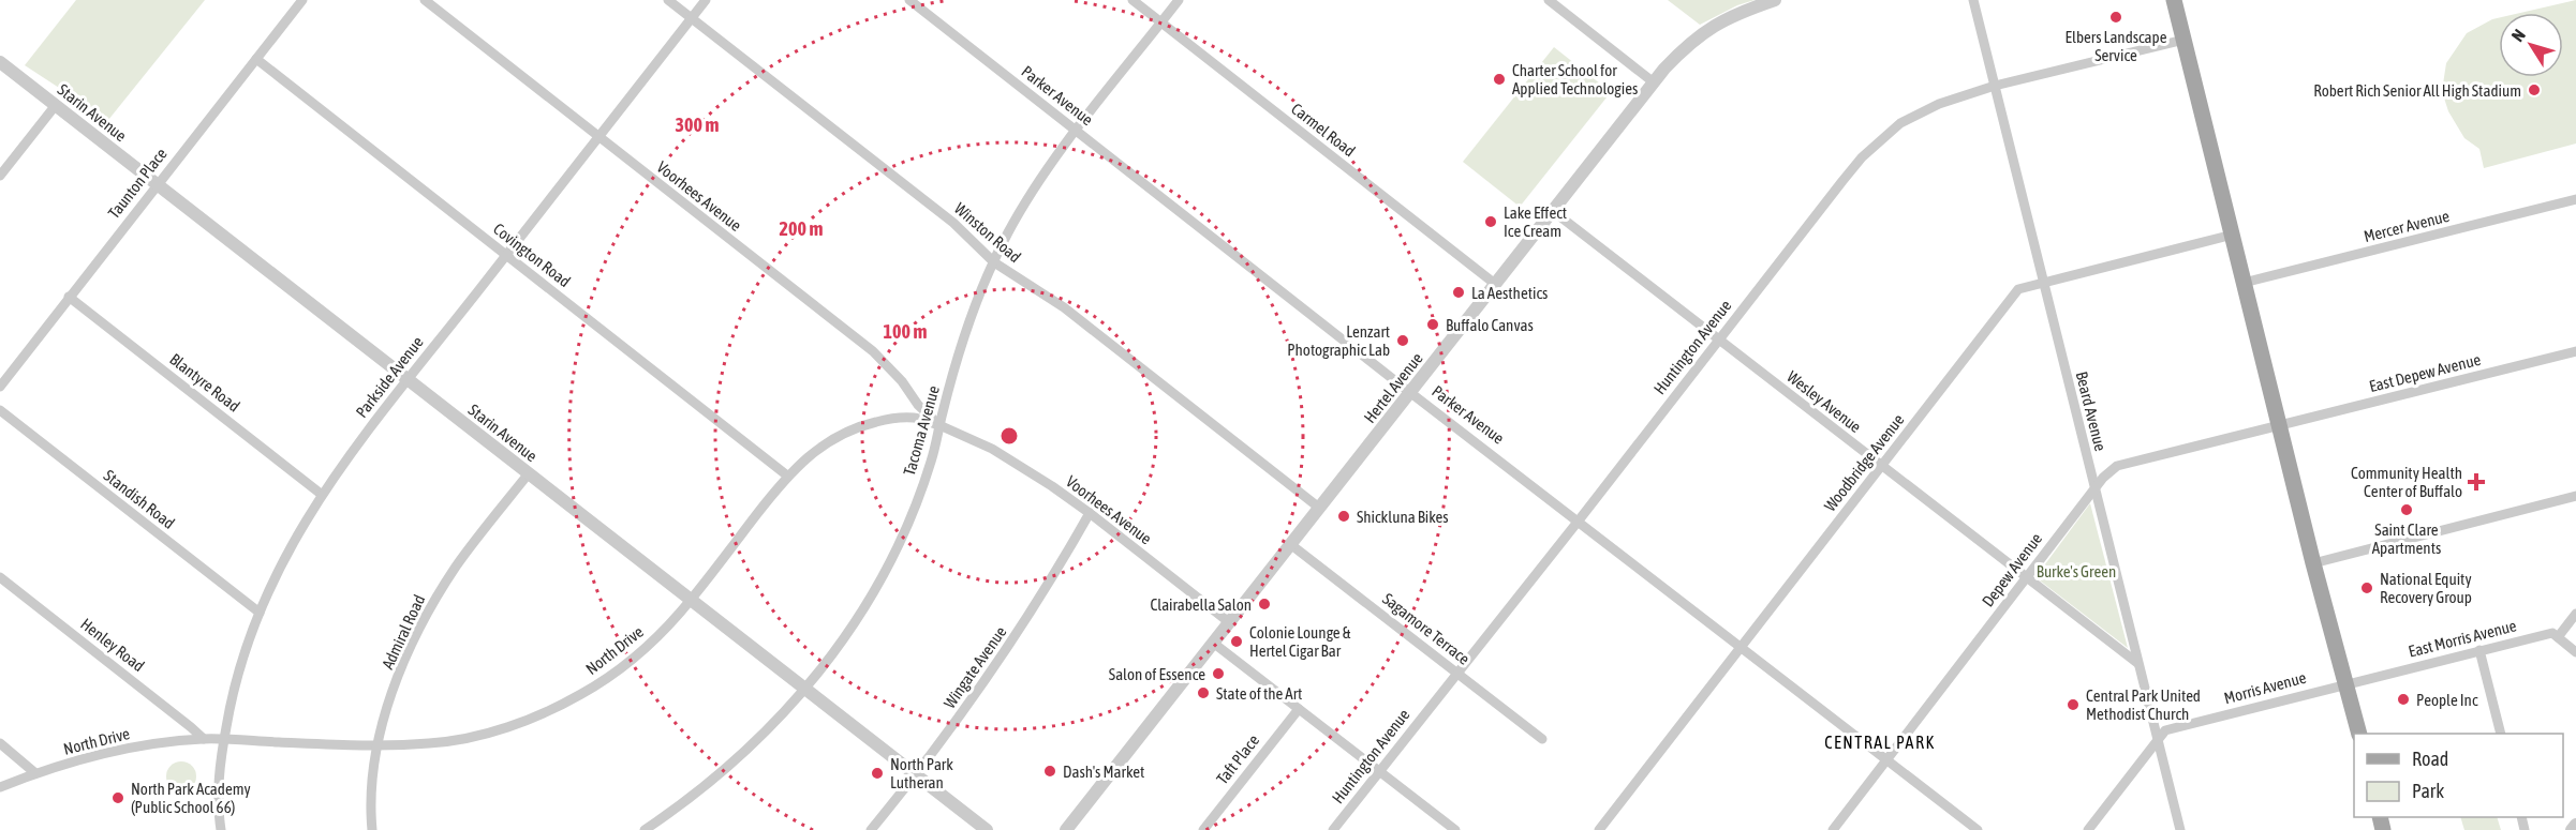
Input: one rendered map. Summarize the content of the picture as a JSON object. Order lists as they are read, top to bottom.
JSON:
{
  "streets": {
    "street": [
      "Parker Avenue",
      "Starin Avenue",
      "Carmel Road",
      "Taunton Place",
      "Voorhees Avenue",
      "Mercer Avenue",
      "Winston Road",
      "Covington Road",
      "Huntington Avenue",
      "East Depew Avenue",
      "Parkside Avenue",
      "Blantyre Road",
      "Hertel Avenue",
      "Wesley Avenue",
      "Beard Avenue",
      "Tacoma Avenue",
      "Woodbridge Avenue",
      "Standish Road",
      "Depew Avenue",
      "Sagamore Terrace",
      "Admiral Road",
      "East Morris Avenue",
      "Henley Road",
      "North Drive",
      "Wingate Avenue",
      "Morris Avenue",
      "Taft Place"
    ]
  },
  "crossings": [
    ["Parker Avenue", "Huntington Avenue"],
    ["Parker Avenue", "Hertel Avenue"],
    ["Parker Avenue", "Tacoma Avenue"],
    ["Parker Avenue", "Woodbridge Avenue"],
    ["Parker Avenue", "Depew Avenue"],
    ["Starin Avenue", "Taunton Place"],
    ["Starin Avenue", "Parkside Avenue"],
    ["Starin Avenue", "Tacoma Avenue"],
    ["Starin Avenue", "Admiral Road"],
    ["Starin Avenue", "North Drive"],
    ["Starin Avenue", "Wingate Avenue"],
    ["Carmel Road", "Hertel Avenue"],
    ["Carmel Road", "Tacoma Avenue"],
    ["Taunton Place", "Covington Road"],
    ["Taunton Place", "Blantyre Road"],
    ["Voorhees Avenue", "Parkside Avenue"],
    ["Voorhees Avenue", "Hertel Avenue"],
    ["Voorhees Avenue", "Tacoma Avenue"],
    ["Voorhees Avenue", "North Drive"],
    ["Voorhees Avenue", "Wingate Avenue"],
    ["Winston Road", "Parkside Avenue"],
    ["Winston Road", "Hertel Avenue"],
    ["Winston Road", "Tacoma Avenue"],
    ["Covington Road", "Parkside Avenue"],
    ["Covington Road", "North Drive"],
    ["Huntington Avenue", "Wesley Avenue"],
    ["Huntington Avenue", "Beard Avenue"],
    ["Huntington Avenue", "Sagamore Terrace"],
    ["East Depew Avenue", "Depew Avenue"],
    ["Parkside Avenue", "Blantyre Road"],
    ["Parkside Avenue", "Standish Road"],
    ["Parkside Avenue", "North Drive"],
    ["Hertel Avenue", "Wesley Avenue"],
    ["Hertel Avenue", "Sagamore Terrace"],
    ["Wesley Avenue", "Beard Avenue"],
    ["Wesley Avenue", "Woodbridge Avenue"],
    ["Wesley Avenue", "Depew Avenue"],
    ["Beard Avenue", "Woodbridge Avenue"],
    ["Beard Avenue", "Depew Avenue"],
    ["Beard Avenue", "Morris Avenue"],
    ["Tacoma Avenue", "North Drive"],
    ["Admiral Road", "North Drive"],
    ["East Morris Avenue", "Morris Avenue"],
    ["Henley Road", "North Drive"]
  ],
  "districts": ["CENTRAL PARK"],
  "parks": ["Burke's Green"],
  "places": {
    "other": [
      "Elbers Landscape Service",
      "Charter School for Applied Technologies",
      "Robert Rich Senior All High Stadium",
      "Lake Effect Ice Cream",
      "La Aesthetics",
      "Buffalo Canvas",
      "Lenzart Photographic Lab",
      "Saint Clare Apartments",
      "Shickluna Bikes",
      "National Equity Recovery Group",
      "Clairabella Salon",
      "Colonie Lounge & Hertel Cigar Bar",
      "Salon of Essence",
      "State of the Art",
      "People Inc",
      "Central Park United Methodist Church",
      "Dash's Market",
      "North Park Lutheran",
      "North Park Academy (Public School 66)"
    ],
    "health": ["Community Health Center of Buffalo"]
  },
  "legend": ["Road", "Park"],
  "north": "top left",
  "rings": ["300 m", "200 m", "100 m"]
}
